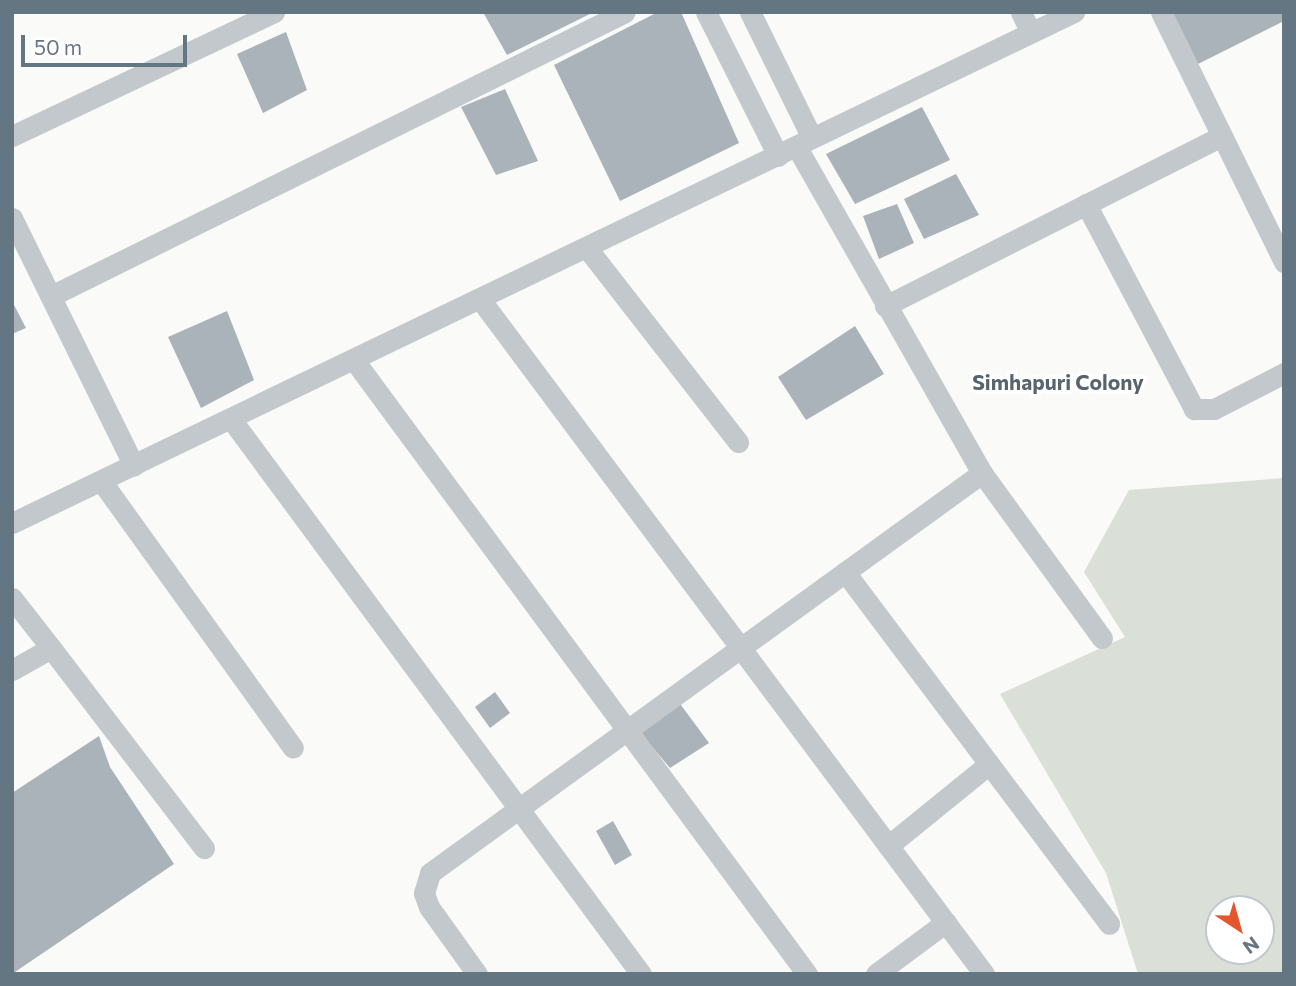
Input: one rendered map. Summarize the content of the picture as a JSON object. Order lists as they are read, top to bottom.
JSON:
{
  "districts": ["Simhapuri Colony"],
  "scale_bar": "50 m",
  "north": "bottom right"
}
